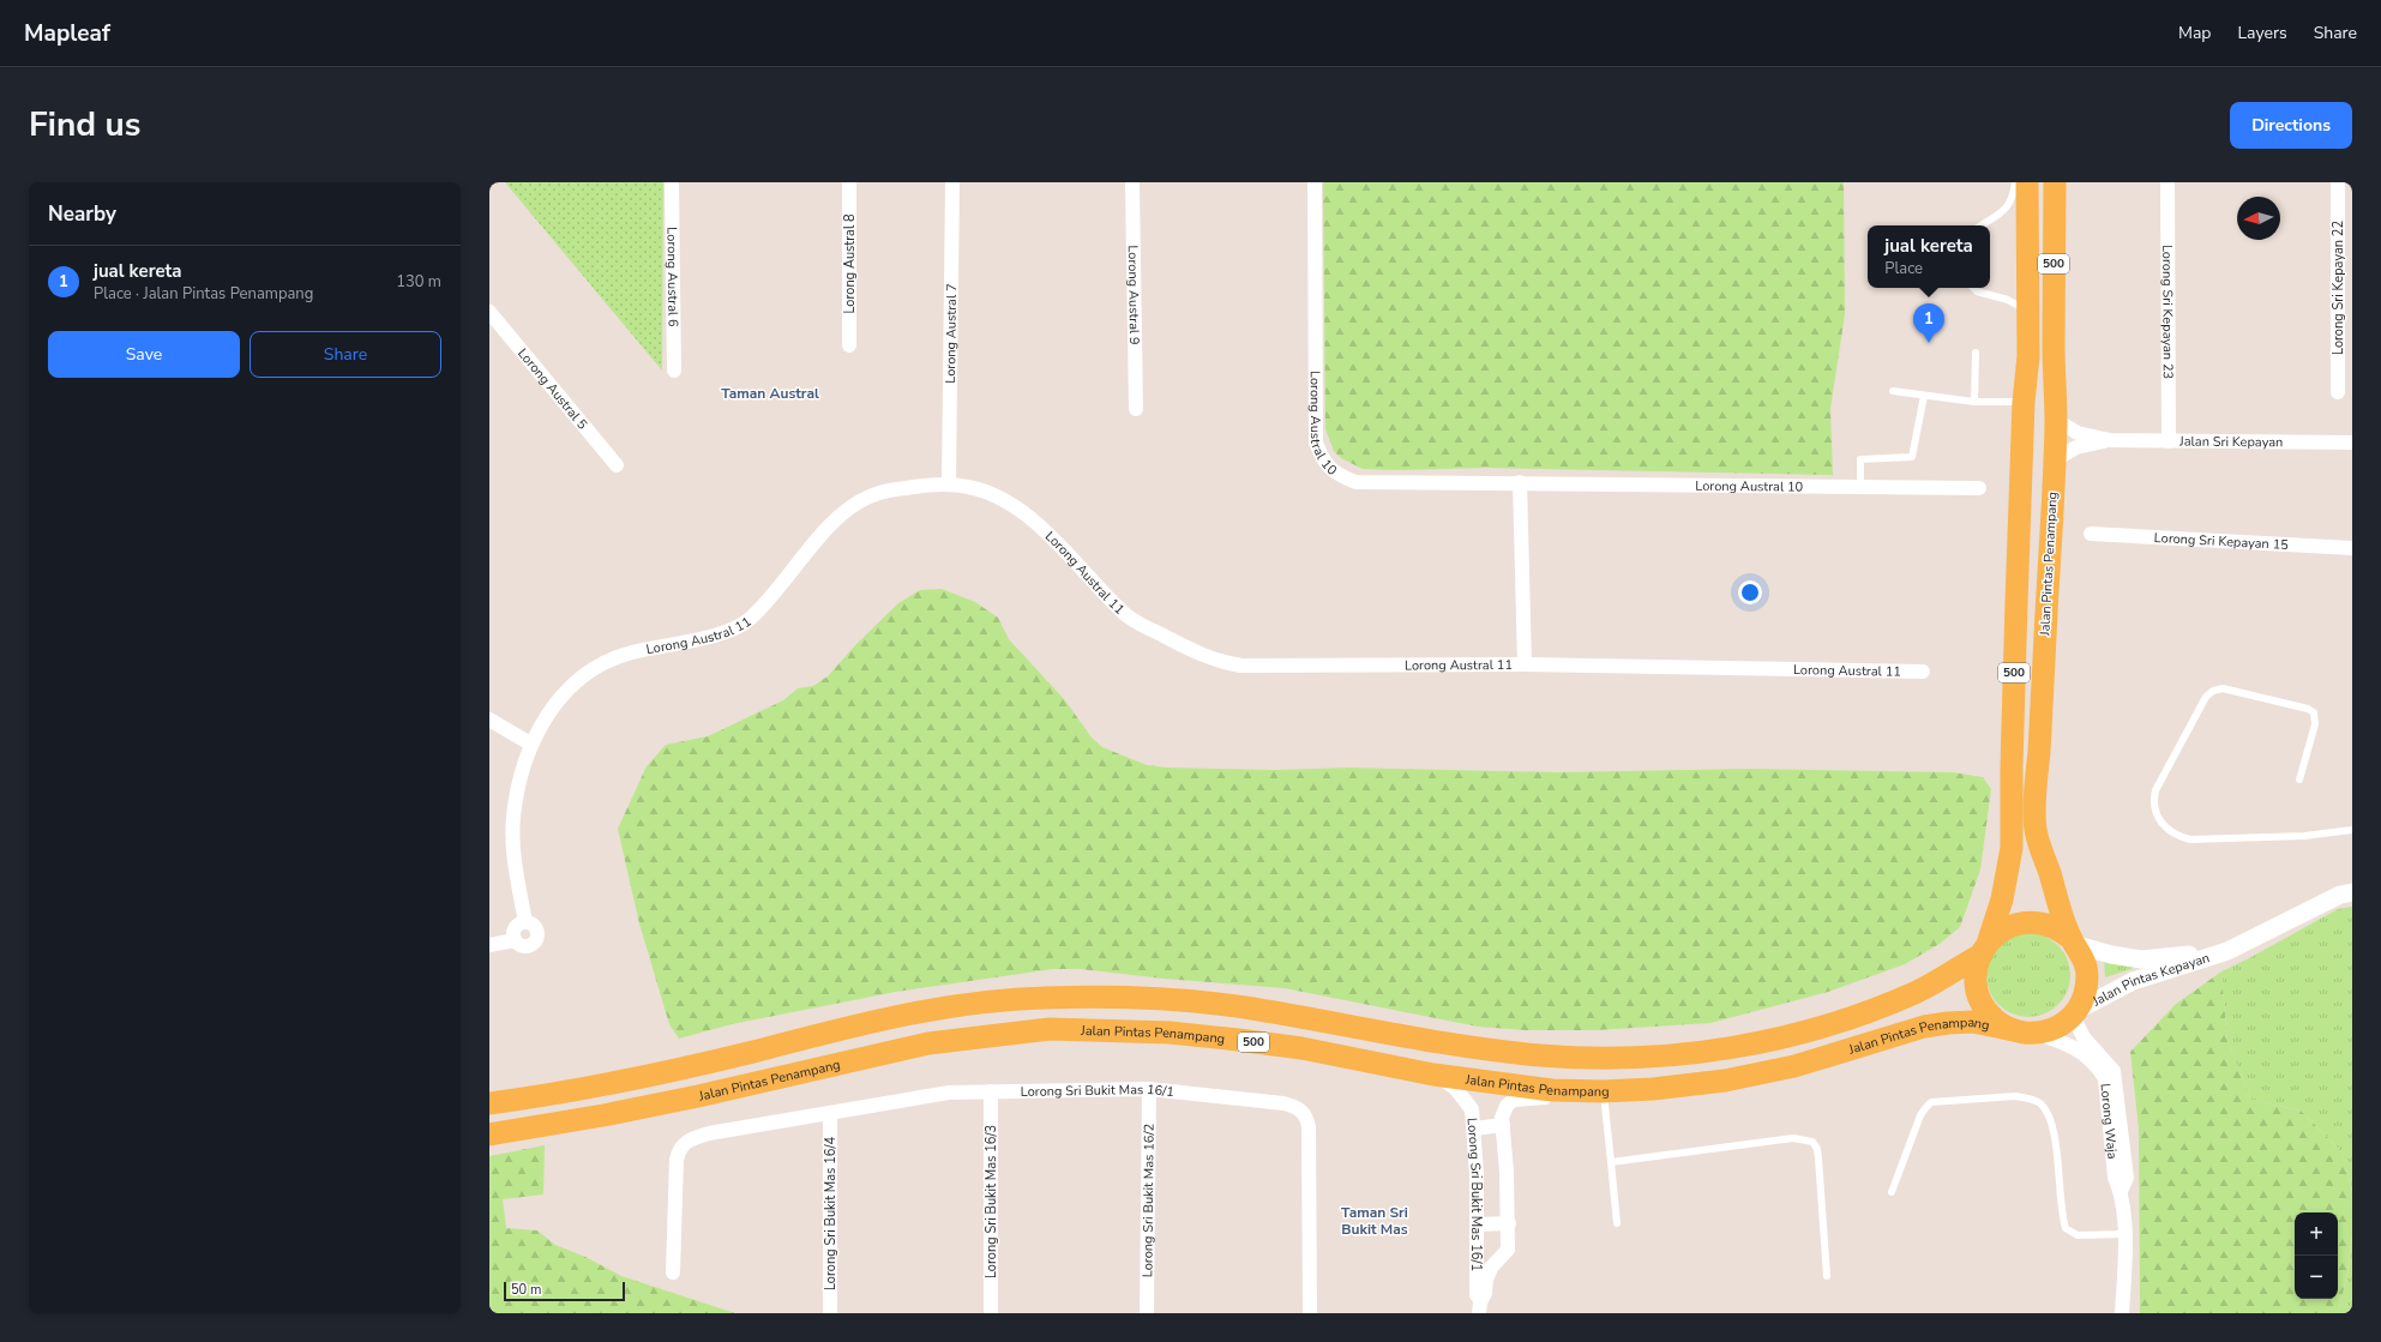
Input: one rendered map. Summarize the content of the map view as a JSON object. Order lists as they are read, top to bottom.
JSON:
{
  "streets": {
    "main road": ["500", "Jalan Pintas Penampang"],
    "street": [
      "Lorong Austral 8",
      "Lorong Austral 6",
      "Lorong Sri Kepayan 22",
      "Lorong Austral 9",
      "Lorong Sri Kepayan 23",
      "Lorong Austral 7",
      "Lorong Austral 5",
      "Lorong Austral 10",
      "Jalan Sri Kepayan",
      "Lorong Sri Kepayan 15",
      "Lorong Austral 11",
      "Jalan Pintas Kepayan",
      "Lorong Sri Bukit Mas 16/1",
      "Lorong Waja",
      "Lorong Sri Bukit Mas 16/2",
      "Lorong Sri Bukit Mas 16/3",
      "Lorong Sri Bukit Mas 16/4"
    ]
  },
  "crossings": [
    ["500", "Jalan Pintas Penampang"],
    ["500", "Jalan Pintas Kepayan"],
    ["500", "Lorong Waja"],
    ["Lorong Sri Kepayan 23", "Jalan Sri Kepayan"],
    ["Lorong Austral 7", "Lorong Austral 11"],
    ["Jalan Sri Kepayan", "Jalan Pintas Penampang"],
    ["Jalan Pintas Penampang", "Jalan Pintas Kepayan"],
    ["Jalan Pintas Penampang", "Lorong Sri Bukit Mas 16/1"],
    ["Jalan Pintas Penampang", "Lorong Waja"],
    ["Jalan Pintas Kepayan", "Lorong Waja"],
    ["Lorong Sri Bukit Mas 16/1", "Lorong Sri Bukit Mas 16/2"],
    ["Lorong Sri Bukit Mas 16/1", "Lorong Sri Bukit Mas 16/3"],
    ["Lorong Sri Bukit Mas 16/1", "Lorong Sri Bukit Mas 16/4"]
  ],
  "districts": ["Taman Austral", "Taman Sri Bukit Mas"],
  "scale_bar": "50 m",
  "north": "left",
  "page": {
    "header": "Mapleaf",
    "nav": ["Map", "Layers", "Share"],
    "title": "Find us",
    "buttons": [
      "Directions",
      ["Save", "Share"]
    ],
    "heading": "Nearby",
    "popup": ["jual kereta", "Place"],
    "list": [
      {
        "mark": "1",
        "name": "jual kereta",
        "note": "Place · Jalan Pintas Penampang",
        "value": "130 m"
      }
    ],
    "pins": "1",
    "map_buttons": ["+", "−"],
    "scale": "50 m"
  }
}
